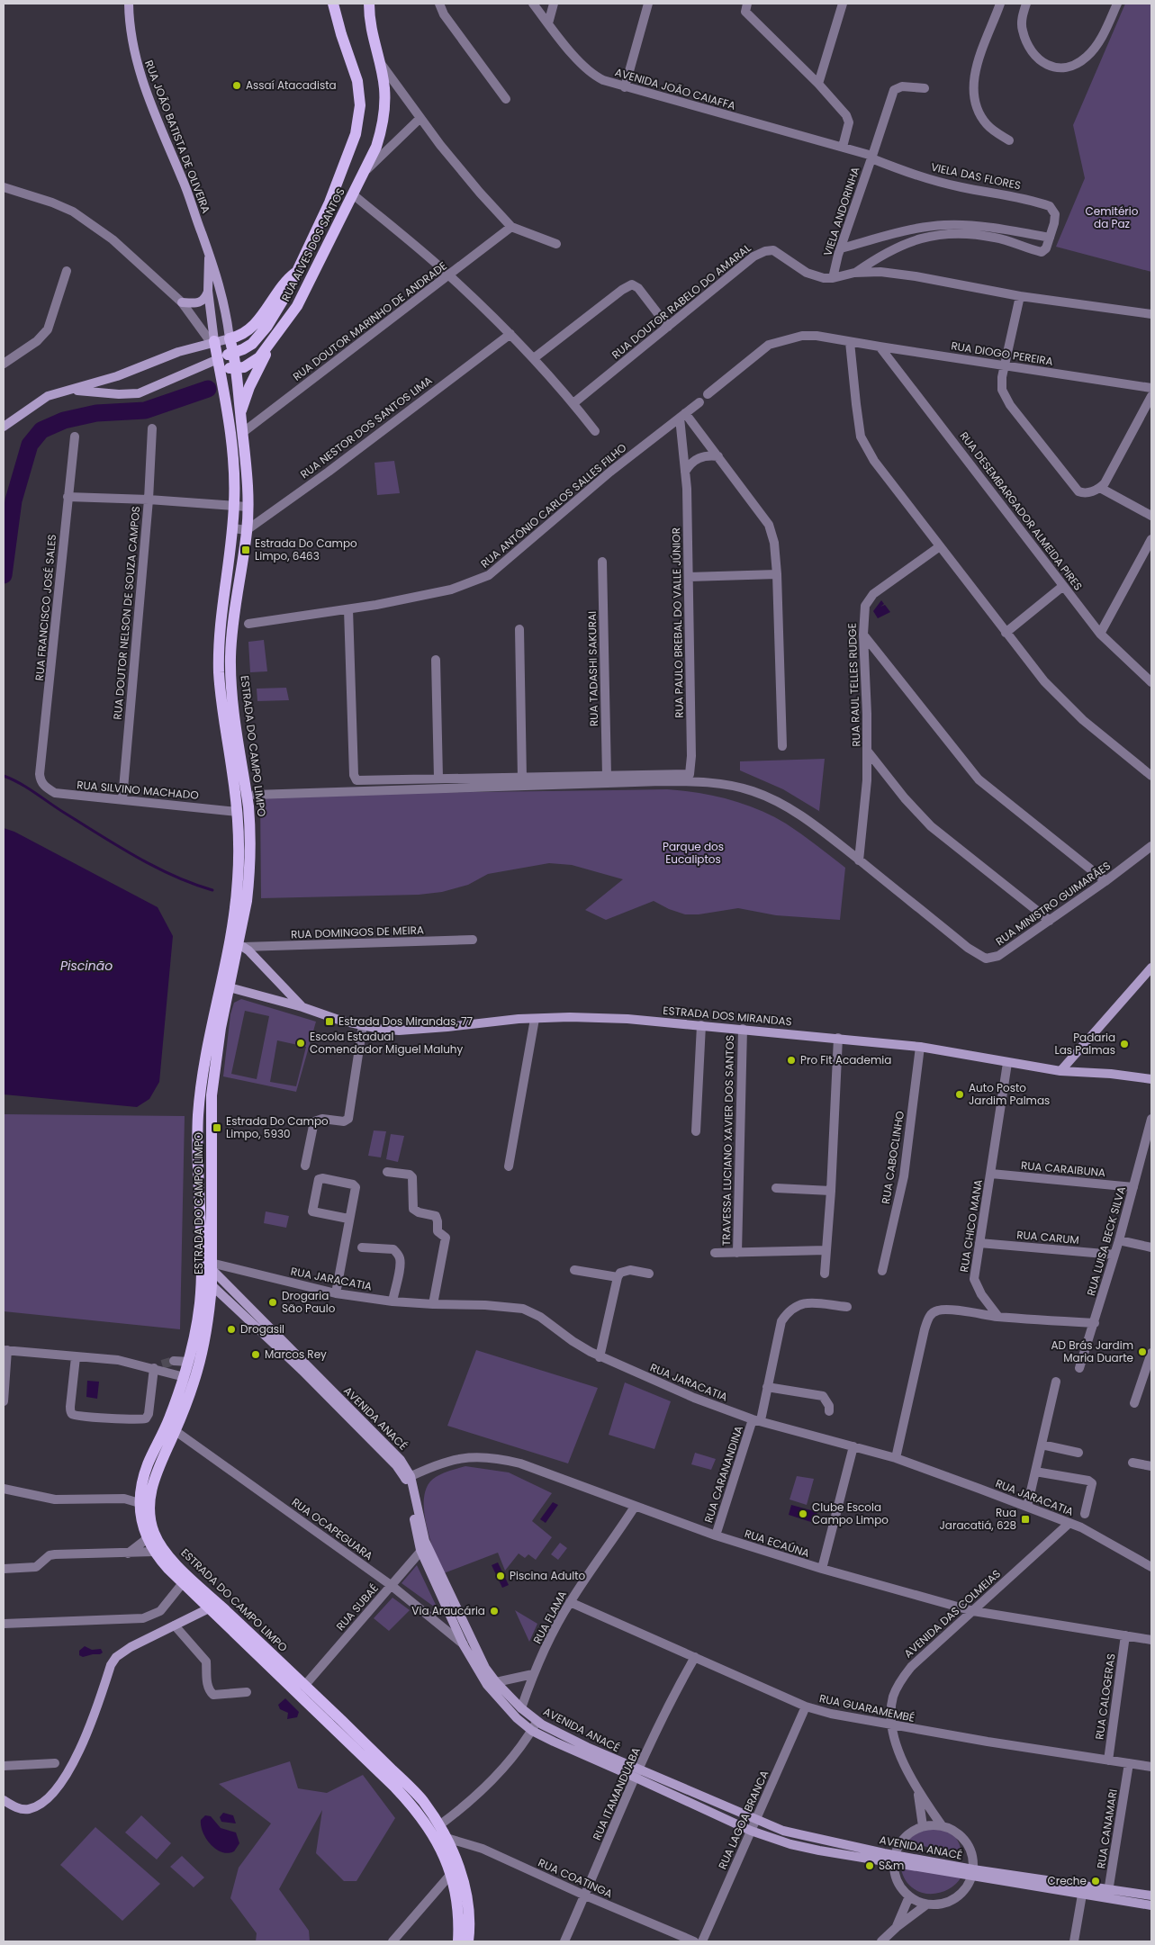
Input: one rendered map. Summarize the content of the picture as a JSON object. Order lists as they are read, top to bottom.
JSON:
{
  "streets": {
    "main road": ["RUA ALVES DOS SANTOS", "ESTRADA DO CAMPO LIMPO"],
    "street": [
      "AVENIDA JOÃO CAIAFFA",
      "RUA JOÃO BATISTA DE OLIVEIRA",
      "VIELA DAS FLORES",
      "VIELA ANDORINHA",
      "RUA DOUTOR RABELO DO AMARAL",
      "RUA DOUTOR MARINHO DE ANDRADE",
      "RUA DIOGO PEREIRA",
      "RUA NESTOR DOS SANTOS LIMA",
      "RUA ANTÔNIO CARLOS SALLES FILHO",
      "RUA DESEMBARGADOR ALMEIDA PIRES",
      "RUA FRANCISCO JOSÉ SALES",
      "RUA DOUTOR NELSON DE SOUZA CAMPOS",
      "RUA PAULO BREBAL DO VALLE JÚNIOR",
      "RUA TADASHI SAKURAI",
      "RUA RAUL TELLES RUDGE",
      "RUA SILVINO MACHADO",
      "RUA MINISTRO GUIMARÃES",
      "RUA DOMINGOS DE MEIRA",
      "ESTRADA DOS MIRANDAS",
      "TRAVESSA LUCIANO XAVIER DOS SANTOS",
      "RUA CABOCLINHO",
      "RUA CARAIBUNA",
      "RUA CHICO MANA",
      "RUA CARUM",
      "RUA LUISA BECK SILVA",
      "RUA JARACATIA",
      "AVENIDA ANACÉ",
      "RUA CARANANDINA",
      "RUA OCAPEGUARA",
      "RUA ECAÚNA",
      "RUA SUBAÉ",
      "AVENIDA DAS COLMEIAS",
      "RUA FLAMA",
      "RUA CALOGERAS",
      "RUA GUARAMEMBÉ",
      "RUA ITAMANDUABA",
      "RUA LAGOA BRANCA",
      "RUA CANAMARI",
      "RUA COATINGA"
    ]
  },
  "crossings": [
    ["AVENIDA JOÃO CAIAFFA", "VIELA ANDORINHA"],
    ["RUA JOÃO BATISTA DE OLIVEIRA", "ESTRADA DO CAMPO LIMPO"],
    ["VIELA DAS FLORES", "VIELA ANDORINHA"],
    ["VIELA ANDORINHA", "RUA DOUTOR RABELO DO AMARAL"],
    ["RUA ALVES DOS SANTOS", "ESTRADA DO CAMPO LIMPO"],
    ["RUA DOUTOR MARINHO DE ANDRADE", "ESTRADA DO CAMPO LIMPO"],
    ["RUA DIOGO PEREIRA", "RUA DESEMBARGADOR ALMEIDA PIRES"],
    ["RUA NESTOR DOS SANTOS LIMA", "ESTRADA DO CAMPO LIMPO"],
    ["RUA ANTÔNIO CARLOS SALLES FILHO", "RUA PAULO BREBAL DO VALLE JÚNIOR"],
    ["RUA FRANCISCO JOSÉ SALES", "RUA SILVINO MACHADO"],
    ["RUA DOUTOR NELSON DE SOUZA CAMPOS", "RUA SILVINO MACHADO"],
    ["RUA PAULO BREBAL DO VALLE JÚNIOR", "RUA TADASHI SAKURAI"],
    ["RUA RAUL TELLES RUDGE", "RUA MINISTRO GUIMARÃES"],
    ["ESTRADA DO CAMPO LIMPO", "RUA SILVINO MACHADO"],
    ["ESTRADA DO CAMPO LIMPO", "RUA DOMINGOS DE MEIRA"],
    ["ESTRADA DO CAMPO LIMPO", "ESTRADA DOS MIRANDAS"],
    ["ESTRADA DO CAMPO LIMPO", "RUA JARACATIA"],
    ["ESTRADA DO CAMPO LIMPO", "AVENIDA ANACÉ"],
    ["ESTRADA DO CAMPO LIMPO", "RUA OCAPEGUARA"],
    ["ESTRADA DO CAMPO LIMPO", "RUA SUBAÉ"],
    ["ESTRADA DO CAMPO LIMPO", "RUA COATINGA"],
    ["RUA DOMINGOS DE MEIRA", "ESTRADA DOS MIRANDAS"],
    ["ESTRADA DOS MIRANDAS", "TRAVESSA LUCIANO XAVIER DOS SANTOS"],
    ["ESTRADA DOS MIRANDAS", "RUA CABOCLINHO"],
    ["ESTRADA DOS MIRANDAS", "RUA CHICO MANA"],
    ["RUA CARAIBUNA", "RUA CHICO MANA"],
    ["RUA CARAIBUNA", "RUA LUISA BECK SILVA"],
    ["RUA CHICO MANA", "RUA CARUM"],
    ["RUA CARUM", "RUA LUISA BECK SILVA"],
    ["RUA JARACATIA", "AVENIDA ANACÉ"],
    ["RUA JARACATIA", "RUA CARANANDINA"],
    ["RUA JARACATIA", "AVENIDA DAS COLMEIAS"],
    ["AVENIDA ANACÉ", "RUA OCAPEGUARA"],
    ["AVENIDA ANACÉ", "RUA ECAÚNA"],
    ["AVENIDA ANACÉ", "RUA SUBAÉ"],
    ["AVENIDA ANACÉ", "RUA FLAMA"],
    ["AVENIDA ANACÉ", "RUA ITAMANDUABA"],
    ["AVENIDA ANACÉ", "RUA LAGOA BRANCA"],
    ["AVENIDA ANACÉ", "RUA CANAMARI"],
    ["RUA CARANANDINA", "RUA ECAÚNA"],
    ["RUA OCAPEGUARA", "RUA SUBAÉ"],
    ["RUA ECAÚNA", "AVENIDA DAS COLMEIAS"],
    ["RUA ECAÚNA", "RUA FLAMA"],
    ["RUA ECAÚNA", "RUA CALOGERAS"],
    ["AVENIDA DAS COLMEIAS", "RUA GUARAMEMBÉ"],
    ["RUA FLAMA", "RUA GUARAMEMBÉ"],
    ["RUA CALOGERAS", "RUA GUARAMEMBÉ"],
    ["RUA GUARAMEMBÉ", "RUA ITAMANDUABA"],
    ["RUA GUARAMEMBÉ", "RUA LAGOA BRANCA"],
    ["RUA GUARAMEMBÉ", "RUA CANAMARI"],
    ["RUA ITAMANDUABA", "RUA COATINGA"]
  ],
  "water": ["Piscinão"],
  "parks": ["Cemitério da Paz", "Parque dos Eucaliptos"],
  "places": {
    "other": [
      "Assaí Atacadista",
      "Escola Estadual Comendador Miguel Maluhy",
      "Padaria Las Palmas",
      "Pro Fit Academia",
      "Auto Posto Jardim Palmas",
      "Drogaria São Paulo",
      "Drogasil",
      "AD Brás Jardim Maria Duarte",
      "Marcos Rey",
      "Clube Escola Campo Limpo",
      "Piscina Adulto",
      "Via Araucária",
      "S&m",
      "Creche"
    ],
    "transit": [
      "Estrada Do Campo Limpo, 6463",
      "Estrada Dos Mirandas, 77",
      "Estrada Do Campo Limpo, 5930",
      "Rua Jaracatiá, 628"
    ]
  }
}
